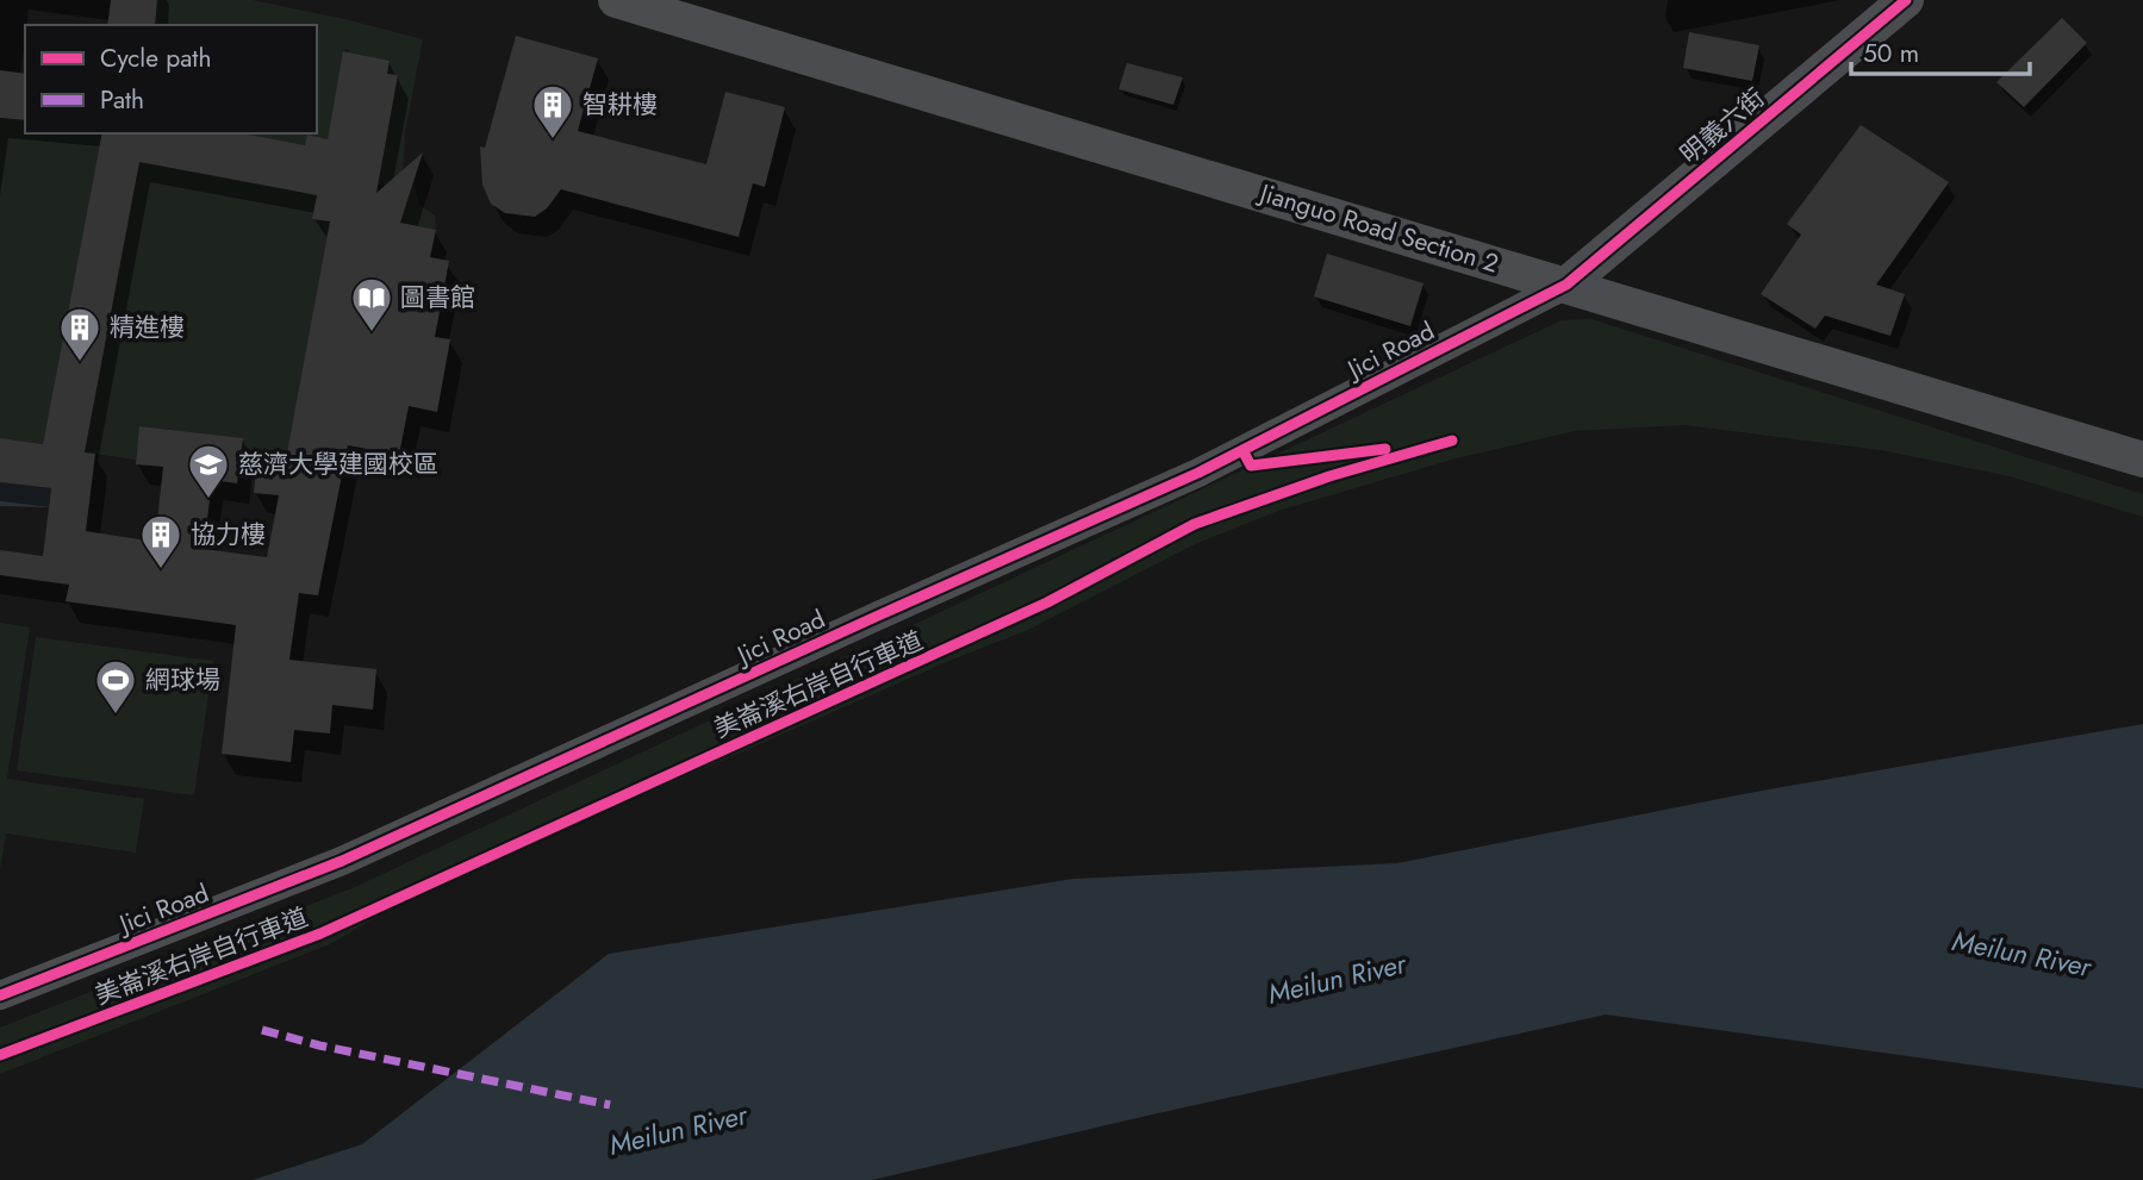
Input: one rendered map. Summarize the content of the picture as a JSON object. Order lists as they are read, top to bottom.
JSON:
{
  "streets": {
    "street": ["明義六街", "Jianguo Road Section 2", "Jici Road"],
    "cycle path": ["美崙溪右岸自行車道"]
  },
  "crossings": [
    ["明義六街", "Jianguo Road Section 2"],
    ["明義六街", "Jici Road"],
    ["Jianguo Road Section 2", "Jici Road"]
  ],
  "water": ["Meilun River"],
  "places": {
    "building": ["智耕樓", "精進樓", "協力樓"],
    "library": ["圖書館"],
    "school or university": ["慈濟大學建國校區"],
    "sports": ["網球場"]
  },
  "legend": ["Cycle path", "Path"],
  "scale_bar": "50 m"
}
